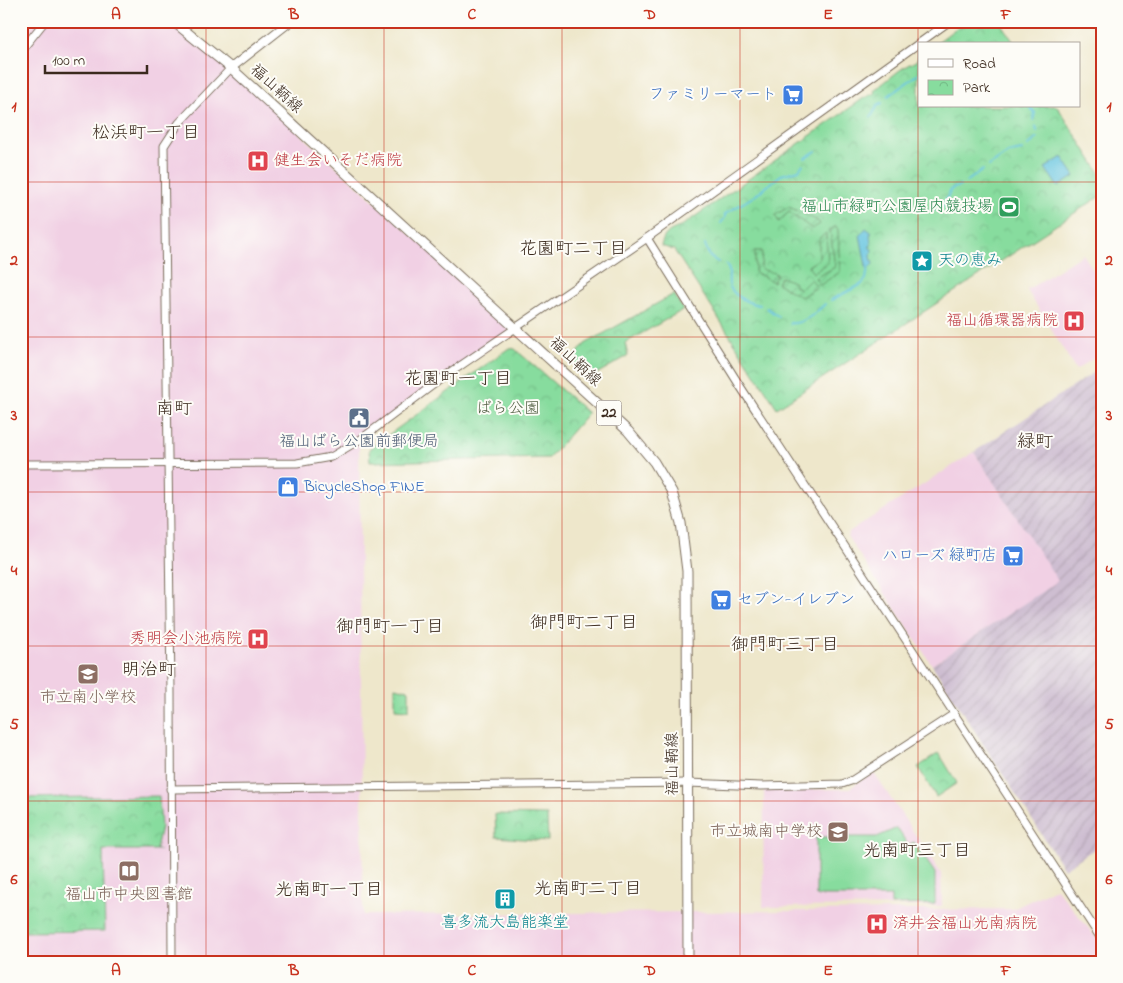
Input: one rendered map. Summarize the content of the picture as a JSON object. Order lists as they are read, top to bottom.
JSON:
{
  "streets": {
    "main road": ["福山鞆線", "22"]
  },
  "districts": [
    "松浜町一丁目",
    "花園町二丁目",
    "花園町一丁目",
    "南町",
    "緑町",
    "御門町二丁目",
    "御門町一丁目",
    "御門町三丁目",
    "明治町",
    "光南町三丁目",
    "光南町二丁目",
    "光南町一丁目"
  ],
  "parks": ["ばら公園"],
  "places": {
    "supermarket": ["ファミリーマート", "ハローズ 緑町店", "セブン-イレブン"],
    "hospital": [
      "健生会いそだ病院",
      "福山循環器病院",
      "秀明会小池病院",
      "済井会福山光南病院"
    ],
    "sports": ["福山市緑町公園屋内競技場"],
    "place": ["天の恵み"],
    "public building": ["福山ばら公園前郵便局"],
    "shop": ["BicycleShop FINE"],
    "school or university": ["市立南小学校", "市立城南中学校"],
    "library": ["福山市中央図書館"],
    "building": ["喜多流大島能楽堂"]
  },
  "legend": ["Road", "Park"],
  "scale_bar": "100 m",
  "grid": {
    "columns": [
      "A",
      "B",
      "C",
      "D",
      "E",
      "F"
    ],
    "rows": [
      "1",
      "2",
      "3",
      "4",
      "5",
      "6"
    ]
  }
}
